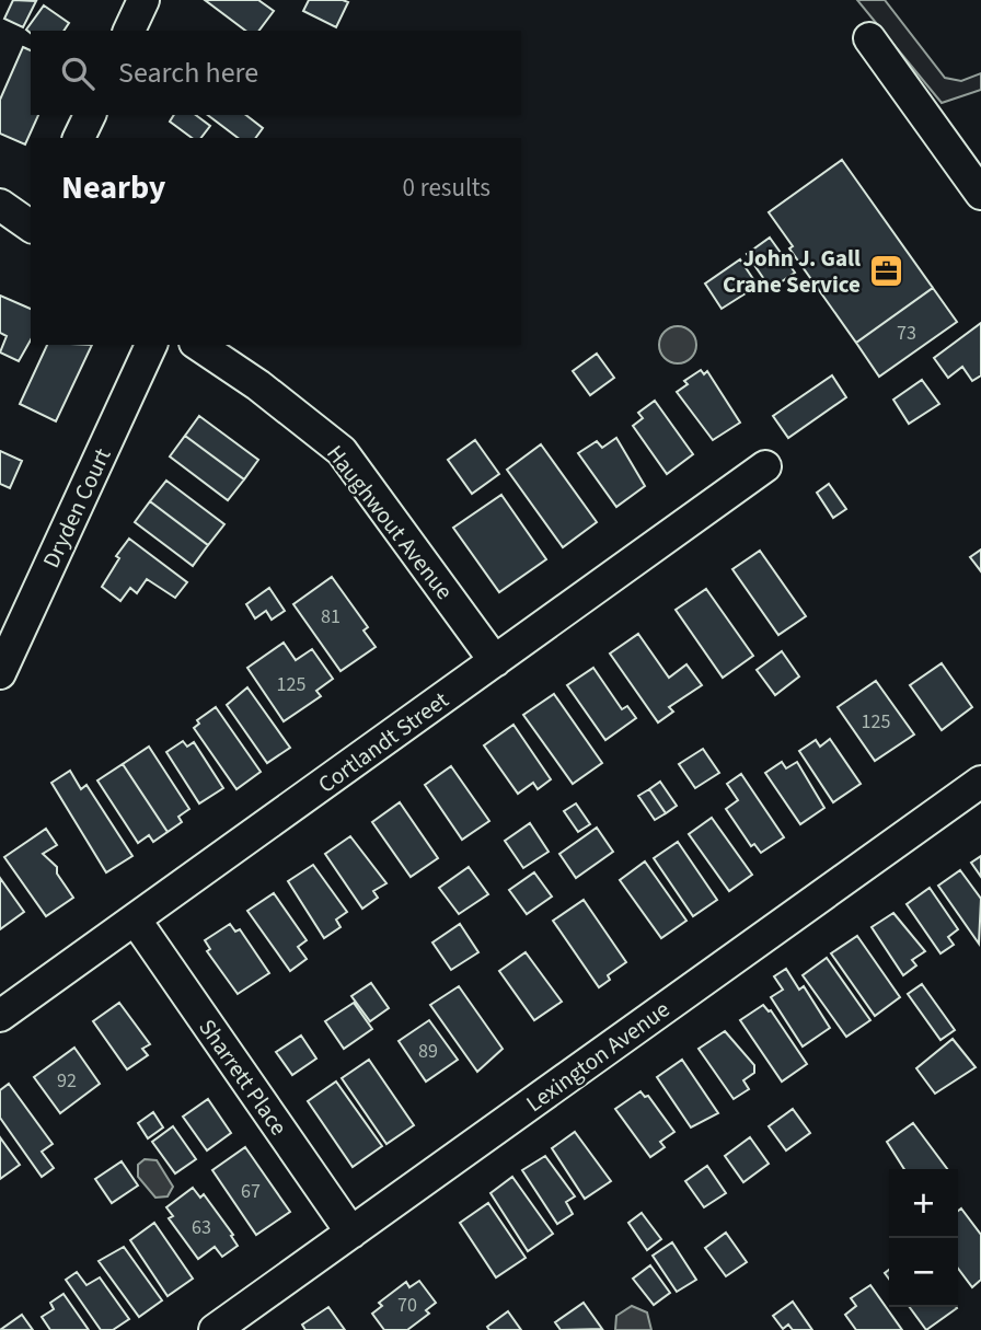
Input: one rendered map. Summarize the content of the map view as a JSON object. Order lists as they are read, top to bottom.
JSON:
{
  "streets": {
    "street": [
      "Dryden Court",
      "Haughwout Avenue",
      "Cortlandt Street",
      "Lexington Avenue",
      "Sharrett Place"
    ]
  },
  "crossings": [
    ["Haughwout Avenue", "Cortlandt Street"],
    ["Cortlandt Street", "Sharrett Place"],
    ["Lexington Avenue", "Sharrett Place"]
  ],
  "places": {
    "office": ["John J. Gall Crane Service"]
  },
  "house_numbers": [
    "73",
    "81",
    "125",
    "125",
    "89",
    "92",
    "67",
    "63",
    "70"
  ],
  "page": {
    "search": "Search here",
    "heading": ["Nearby", "0 results"],
    "map_buttons": ["+", "−"]
  }
}
